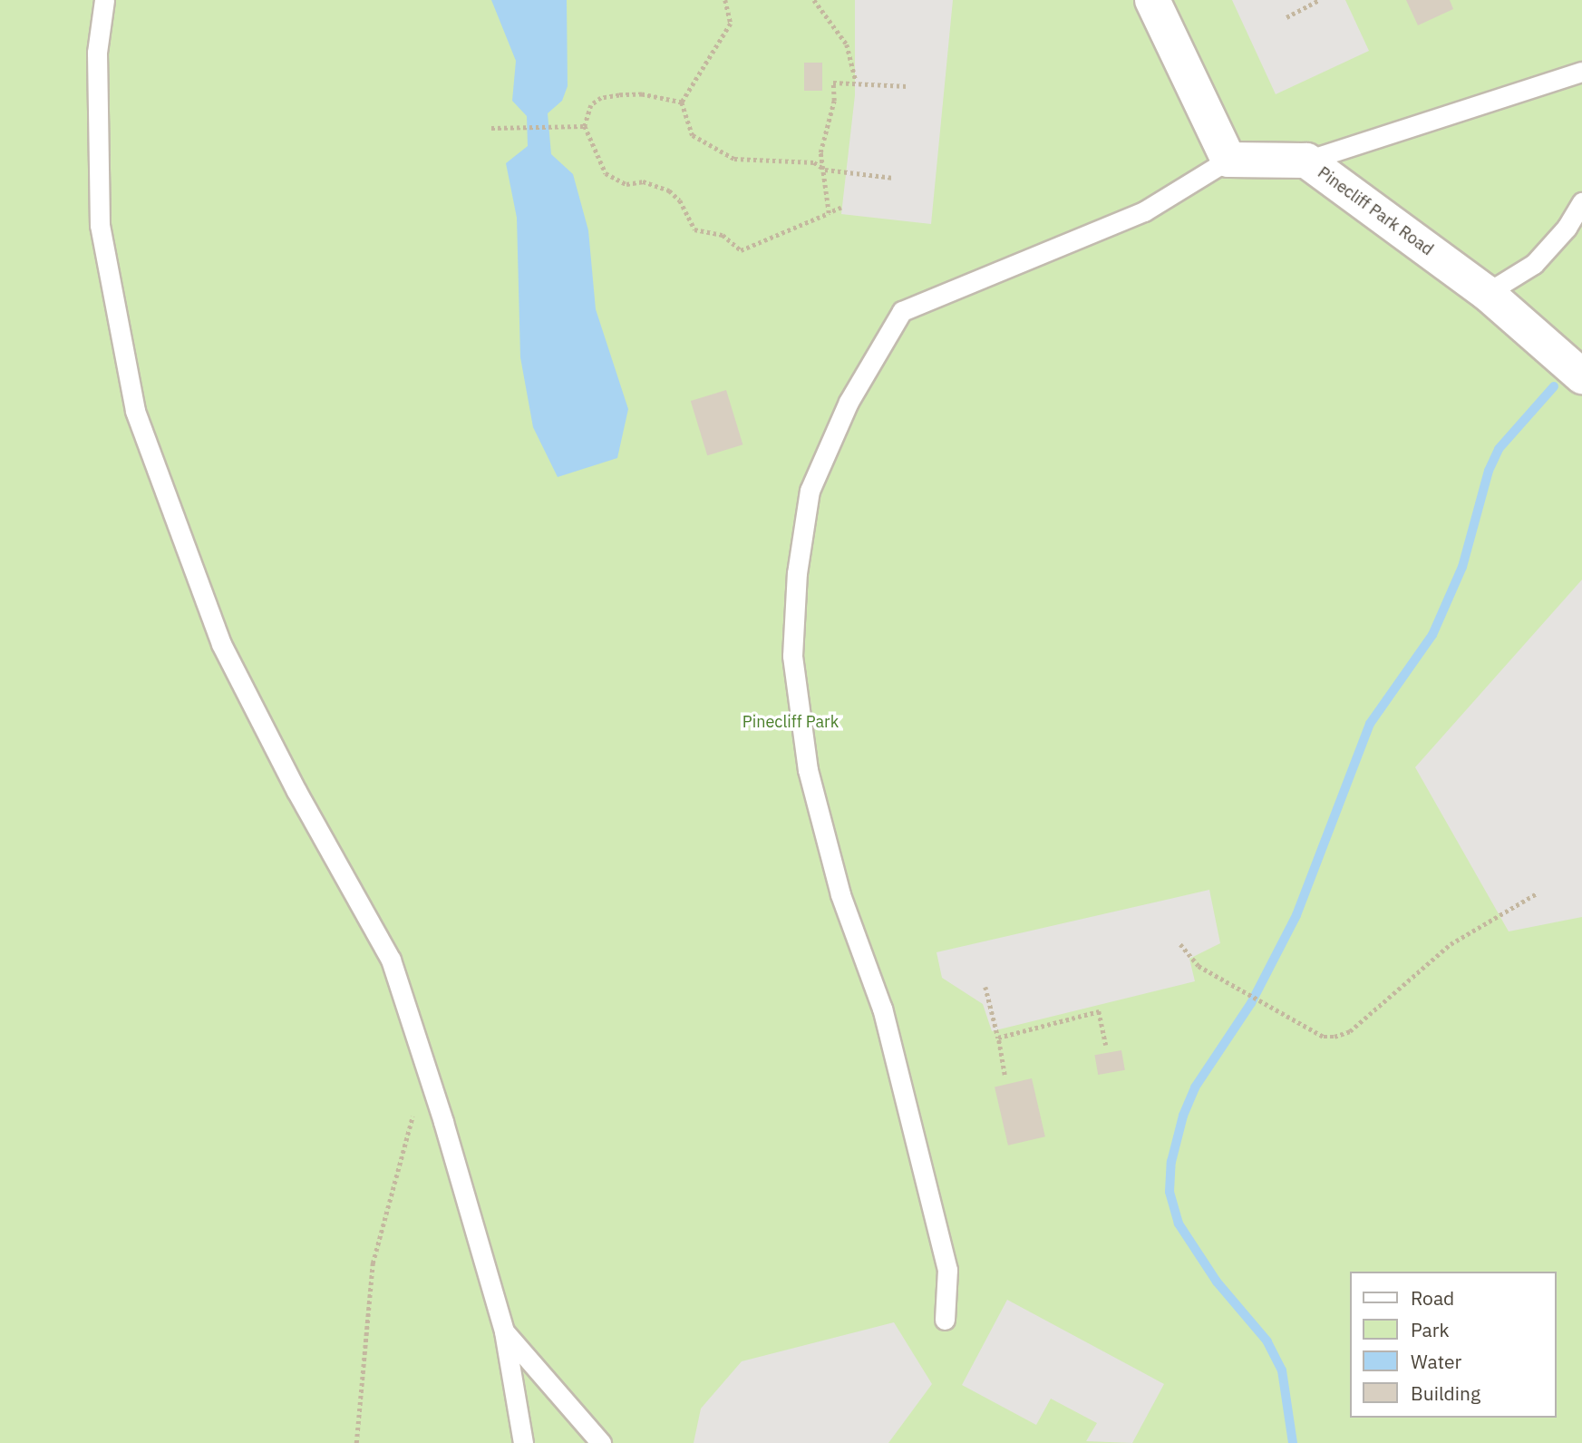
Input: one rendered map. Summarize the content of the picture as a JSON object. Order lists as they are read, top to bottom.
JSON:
{
  "streets": {
    "street": ["Pinecliff Park Road"]
  },
  "parks": ["Pinecliff Park"],
  "legend": [
    "Road",
    "Park",
    "Water",
    "Building"
  ]
}
